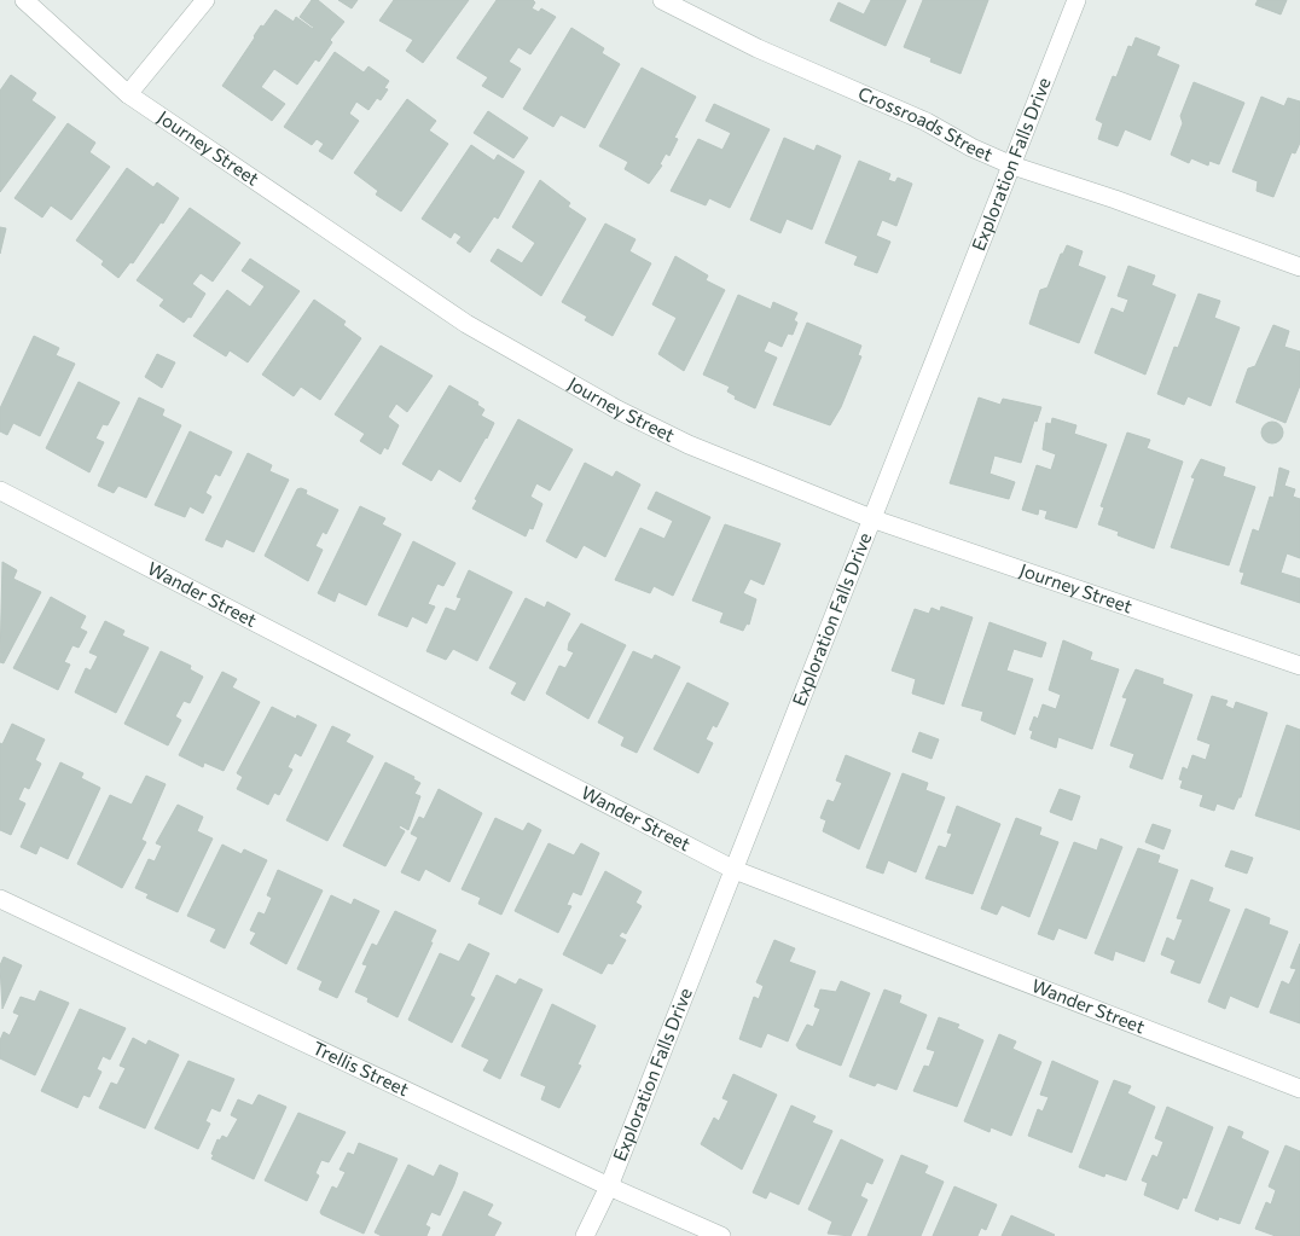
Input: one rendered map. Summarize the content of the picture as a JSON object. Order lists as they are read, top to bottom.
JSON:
{
  "streets": {
    "street": [
      "Crossroads Street",
      "Journey Street",
      "Exploration Falls Drive",
      "Wander Street",
      "Trellis Street"
    ]
  },
  "crossings": [
    ["Crossroads Street", "Exploration Falls Drive"],
    ["Journey Street", "Exploration Falls Drive"],
    ["Exploration Falls Drive", "Wander Street"],
    ["Exploration Falls Drive", "Trellis Street"]
  ]
}
